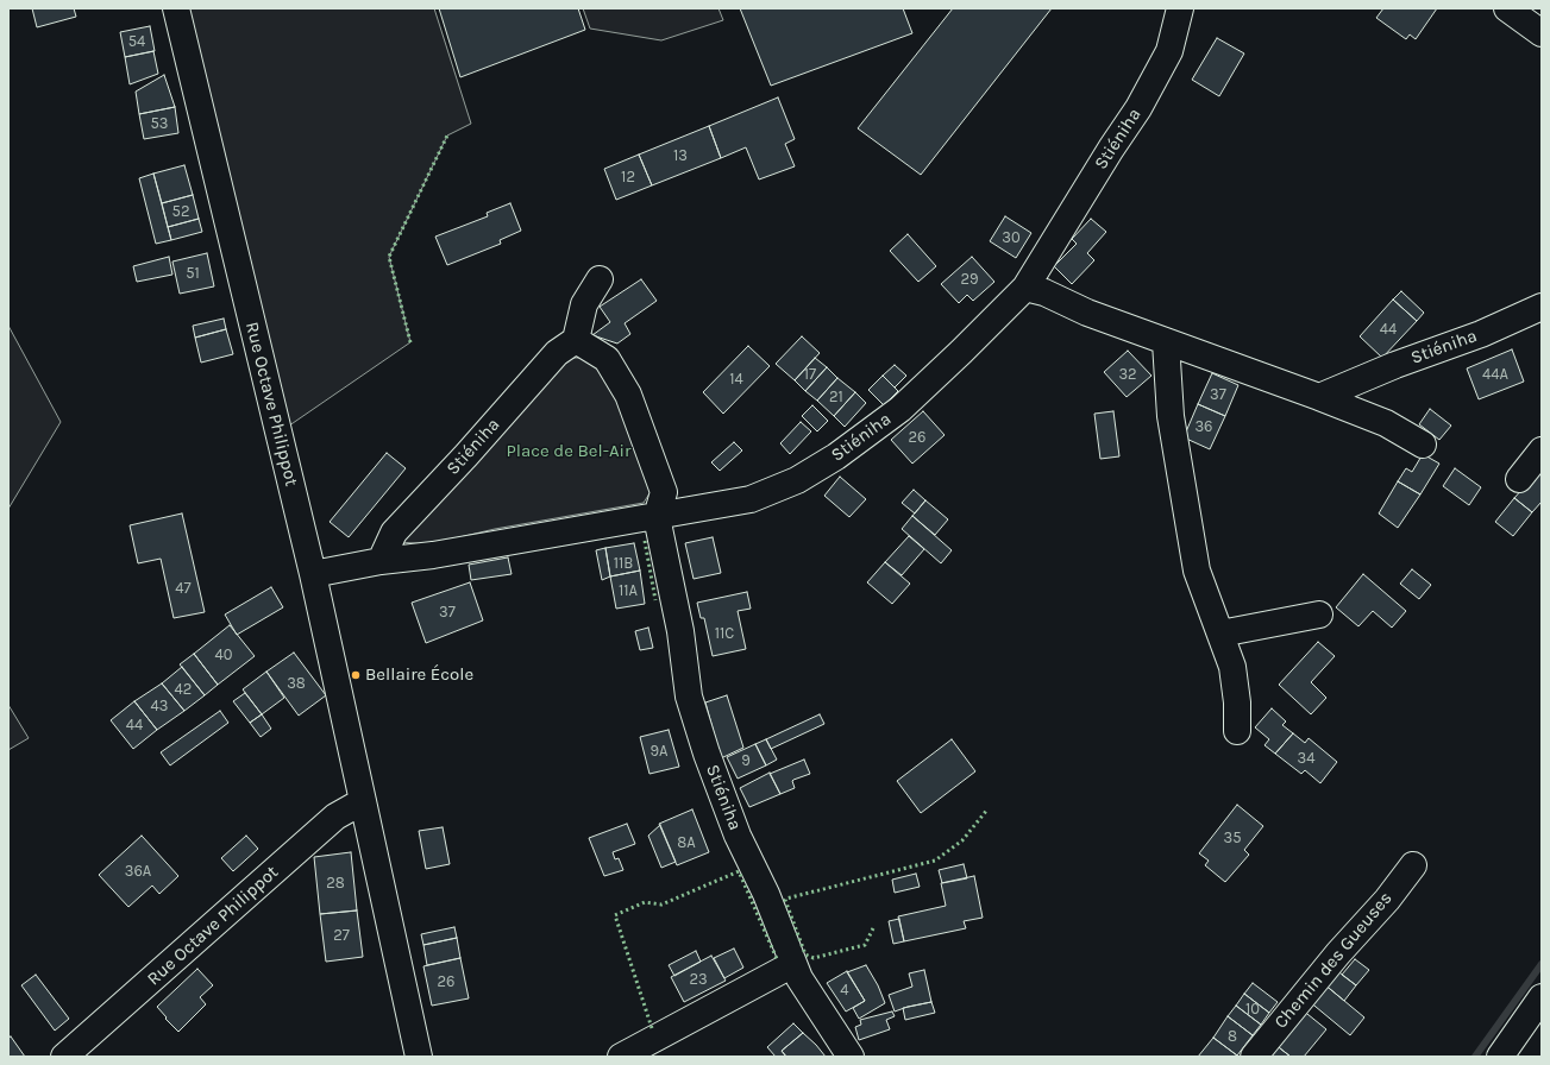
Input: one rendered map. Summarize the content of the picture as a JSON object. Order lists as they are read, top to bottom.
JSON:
{
  "streets": {
    "street": ["Stiéniha", "Rue Octave Philippot", "Chemin des Gueuses"]
  },
  "crossings": [
    ["Stiéniha", "Rue Octave Philippot"]
  ],
  "parks": ["Place de Bel-Air"],
  "places": ["Bellaire École"],
  "house_numbers": [
    "54",
    "53",
    "13",
    "12",
    "52",
    "30",
    "51",
    "29",
    "44",
    "17",
    "32",
    "44A",
    "14",
    "37",
    "21",
    "36",
    "26",
    "11B",
    "47",
    "11A",
    "37",
    "11C",
    "40",
    "38",
    "42",
    "43",
    "44",
    "9A",
    "34",
    "9",
    "35",
    "8A",
    "36A",
    "28",
    "27",
    "23",
    "26",
    "4",
    "10",
    "8"
  ]
}
